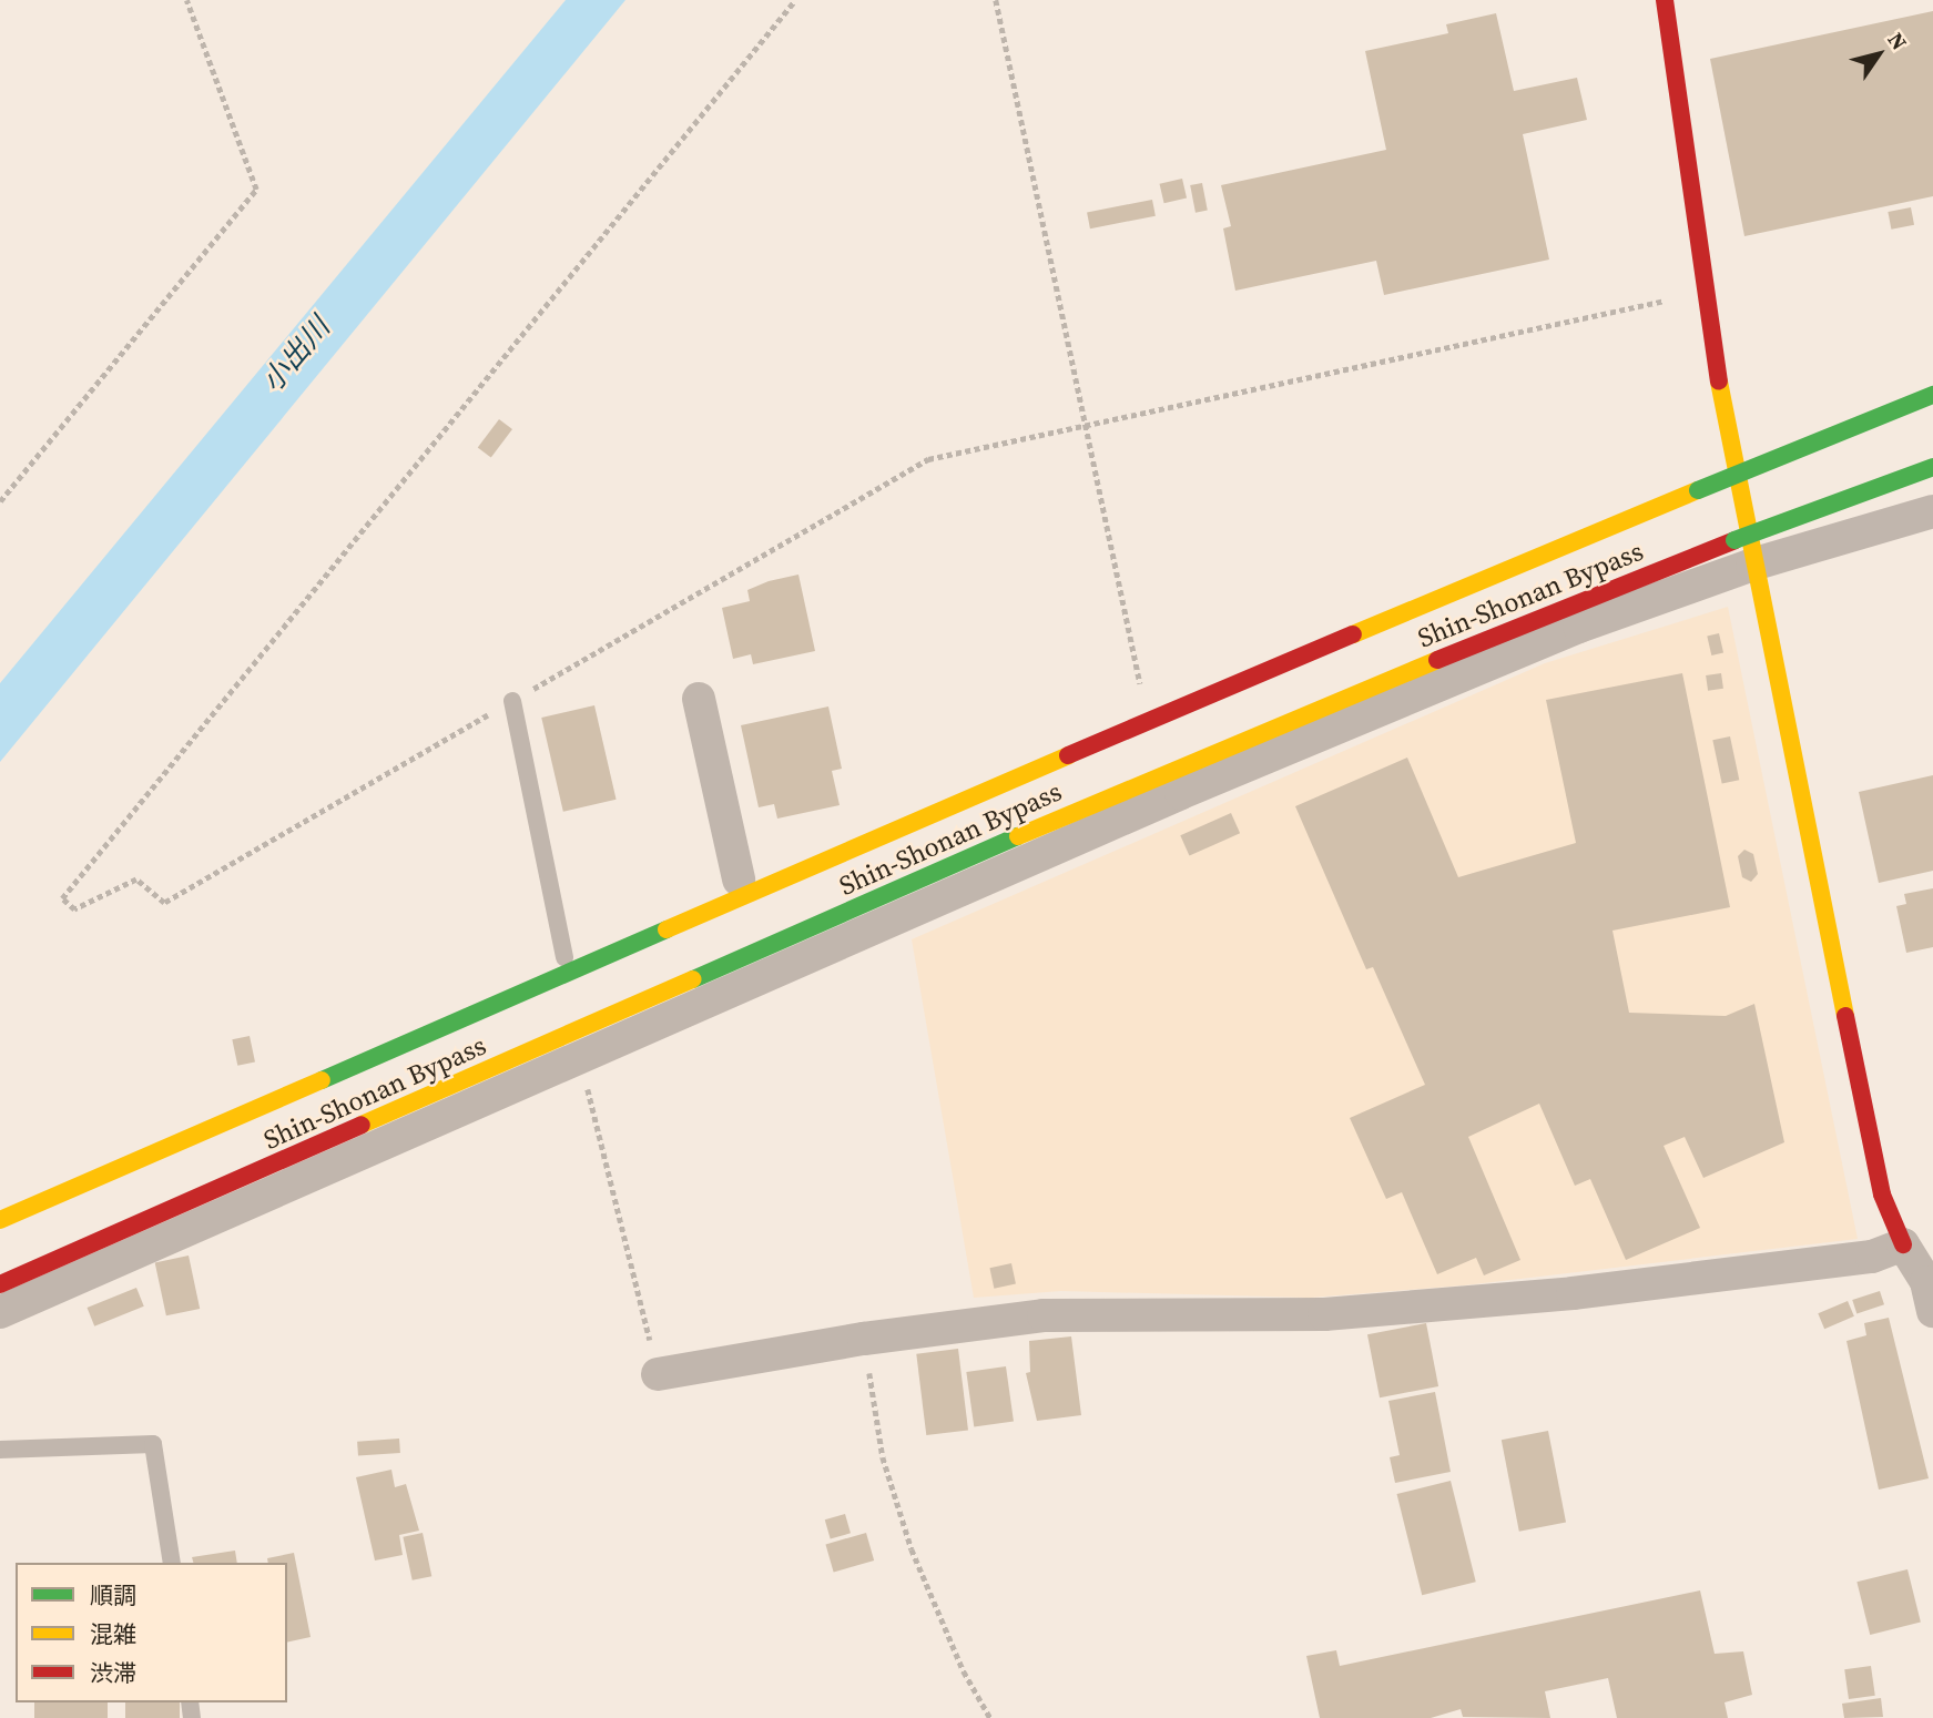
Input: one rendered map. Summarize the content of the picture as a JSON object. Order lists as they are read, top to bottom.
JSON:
{
  "streets": {
    "main road": ["Shin-Shonan Bypass"]
  },
  "water": ["小出川"],
  "legend": ["順調", "混雑", "渋滞"],
  "north": "top right"
}
